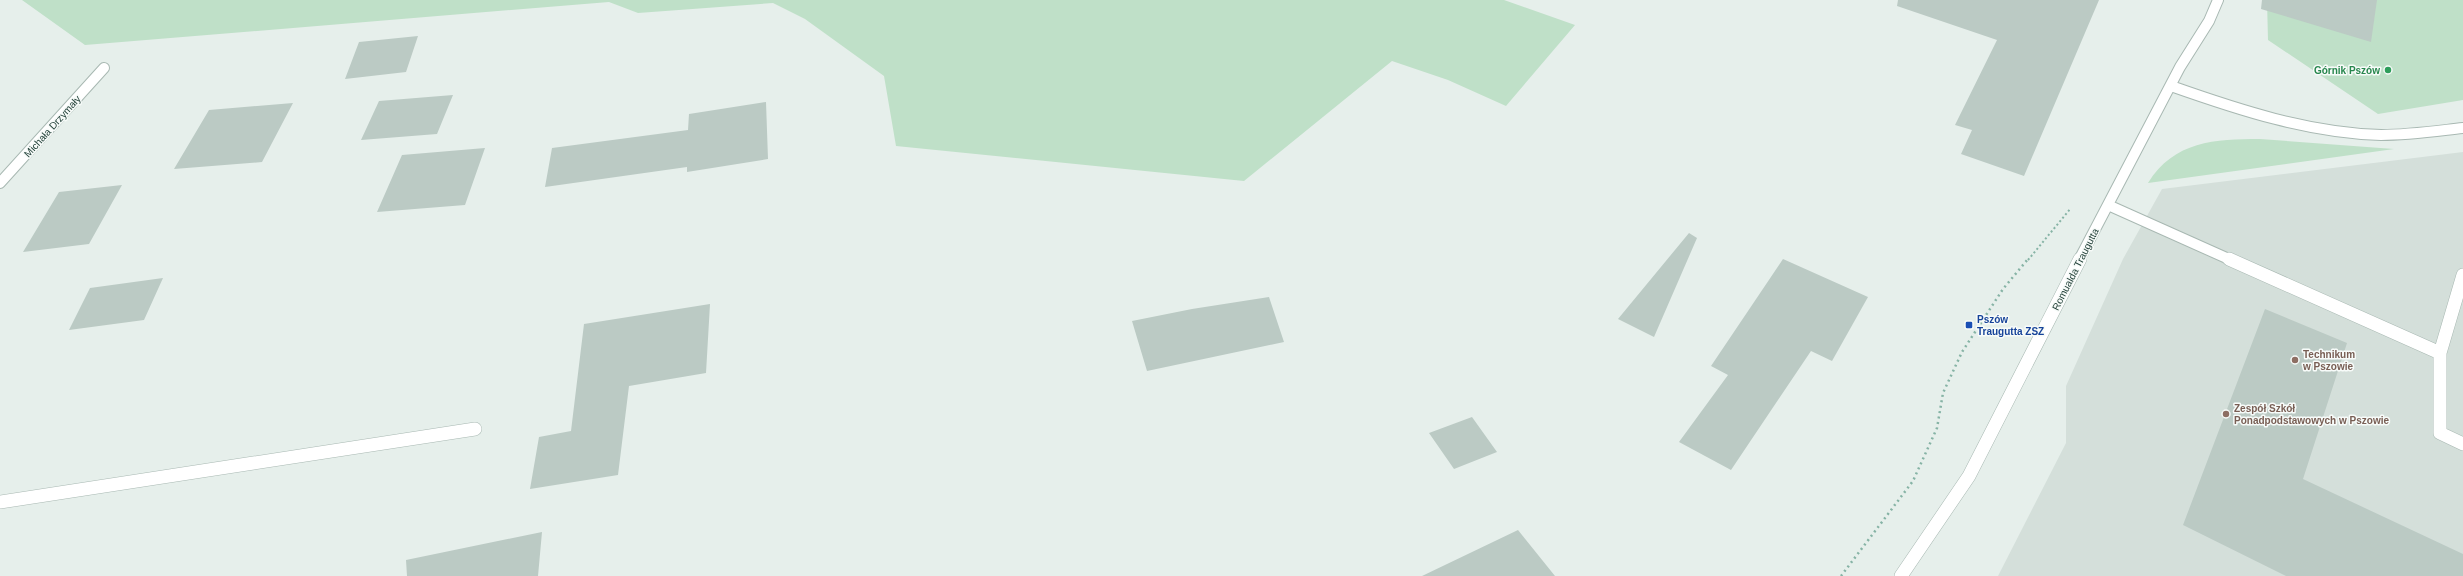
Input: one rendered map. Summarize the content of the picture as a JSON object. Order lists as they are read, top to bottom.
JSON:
{
  "streets": {
    "street": ["Michała Drzymały", "Romualda Traugutta"]
  },
  "places": {
    "other": ["Górnik Pszów", "Technikum w Pszowie", "Zespół Szkół Ponadpodstawowych w Pszowie"],
    "transit": ["Pszów Traugutta ZSZ"]
  }
}
